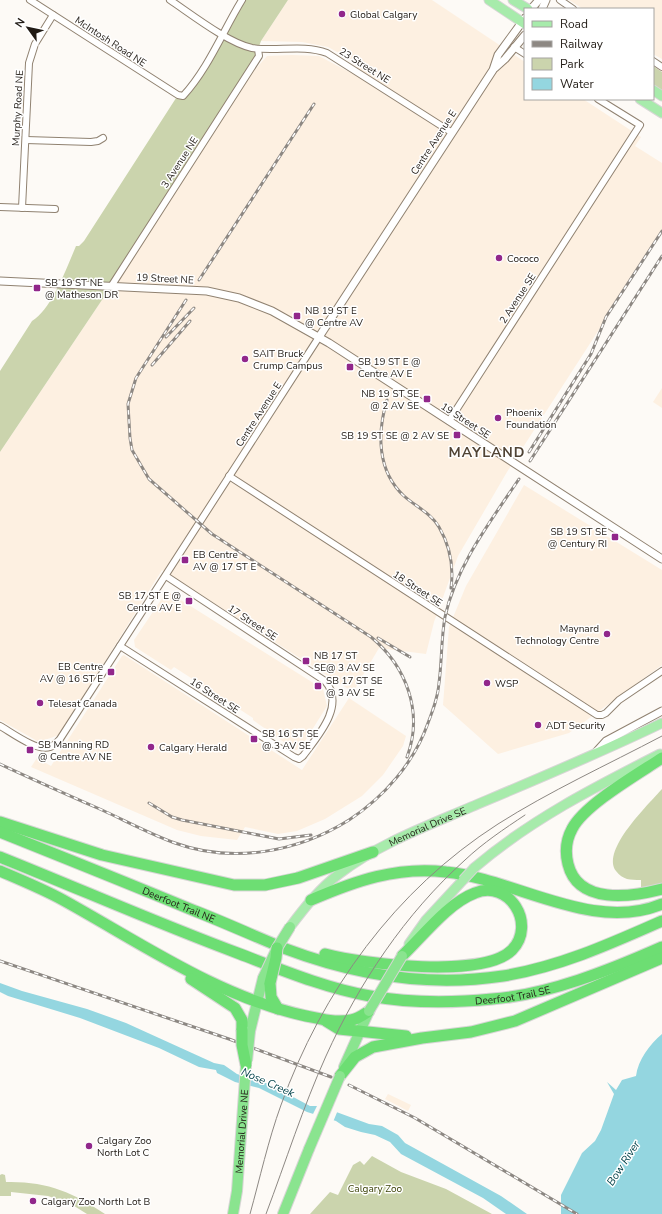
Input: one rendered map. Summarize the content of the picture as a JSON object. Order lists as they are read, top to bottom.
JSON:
{
  "streets": {
    "highway": [
      "Memorial Drive SE",
      "Deerfoot Trail NE",
      "Deerfoot Trail SE",
      "Memorial Drive NE"
    ],
    "street": [
      "McIntosh Road NE",
      "23 Street NE",
      "Murphy Road NE",
      "Centre Avenue E",
      "3 Avenue NE",
      "19 Street NE",
      "2 Avenue SE",
      "19 Street SE",
      "18 Street SE",
      "17 Street SE",
      "16 Street SE"
    ]
  },
  "crossings": [
    ["McIntosh Road NE", "23 Street NE"],
    ["McIntosh Road NE", "Murphy Road NE"],
    ["23 Street NE", "Centre Avenue E"],
    ["23 Street NE", "3 Avenue NE"],
    ["Centre Avenue E", "19 Street NE"],
    ["Centre Avenue E", "19 Street SE"],
    ["Centre Avenue E", "18 Street SE"],
    ["Centre Avenue E", "17 Street SE"],
    ["Centre Avenue E", "16 Street SE"],
    ["3 Avenue NE", "19 Street NE"],
    ["19 Street NE", "19 Street SE"],
    ["2 Avenue SE", "19 Street SE"],
    ["17 Street SE", "16 Street SE"],
    ["Deerfoot Trail NE", "Deerfoot Trail SE"]
  ],
  "districts": ["MAYLAND"],
  "water": ["Nose Creek", "Bow River"],
  "parks": ["Calgary Zoo"],
  "places": {
    "other": [
      "Global Calgary",
      "Cococo",
      "SAIT Bruck Crump Campus",
      "Phoenix Foundation",
      "Maynard Technology Centre",
      "WSP",
      "Telesat Canada",
      "ADT Security",
      "Calgary Herald",
      "Calgary Zoo North Lot C",
      "Calgary Zoo North Lot B"
    ],
    "transit": [
      "SB 19 ST NE @ Matheson DR",
      "NB 19 ST E @ Centre AV",
      "SB 19 ST E @ Centre AV E",
      "NB 19 ST SE @ 2 AV SE",
      "SB 19 ST SE @ 2 AV SE",
      "SB 19 ST SE @ Century RI",
      "EB Centre AV @ 17 ST E",
      "SB 17 ST E @ Centre AV E",
      "NB 17 ST SE@ 3 AV SE",
      "EB Centre AV @ 16 ST E",
      "SB 17 ST SE @ 3 AV SE",
      "SB 16 ST SE @ 3 AV SE",
      "SB Manning RD @ Centre AV NE"
    ]
  },
  "legend": [
    "Road",
    "Railway",
    "Park",
    "Water"
  ],
  "north": "top left"
}
